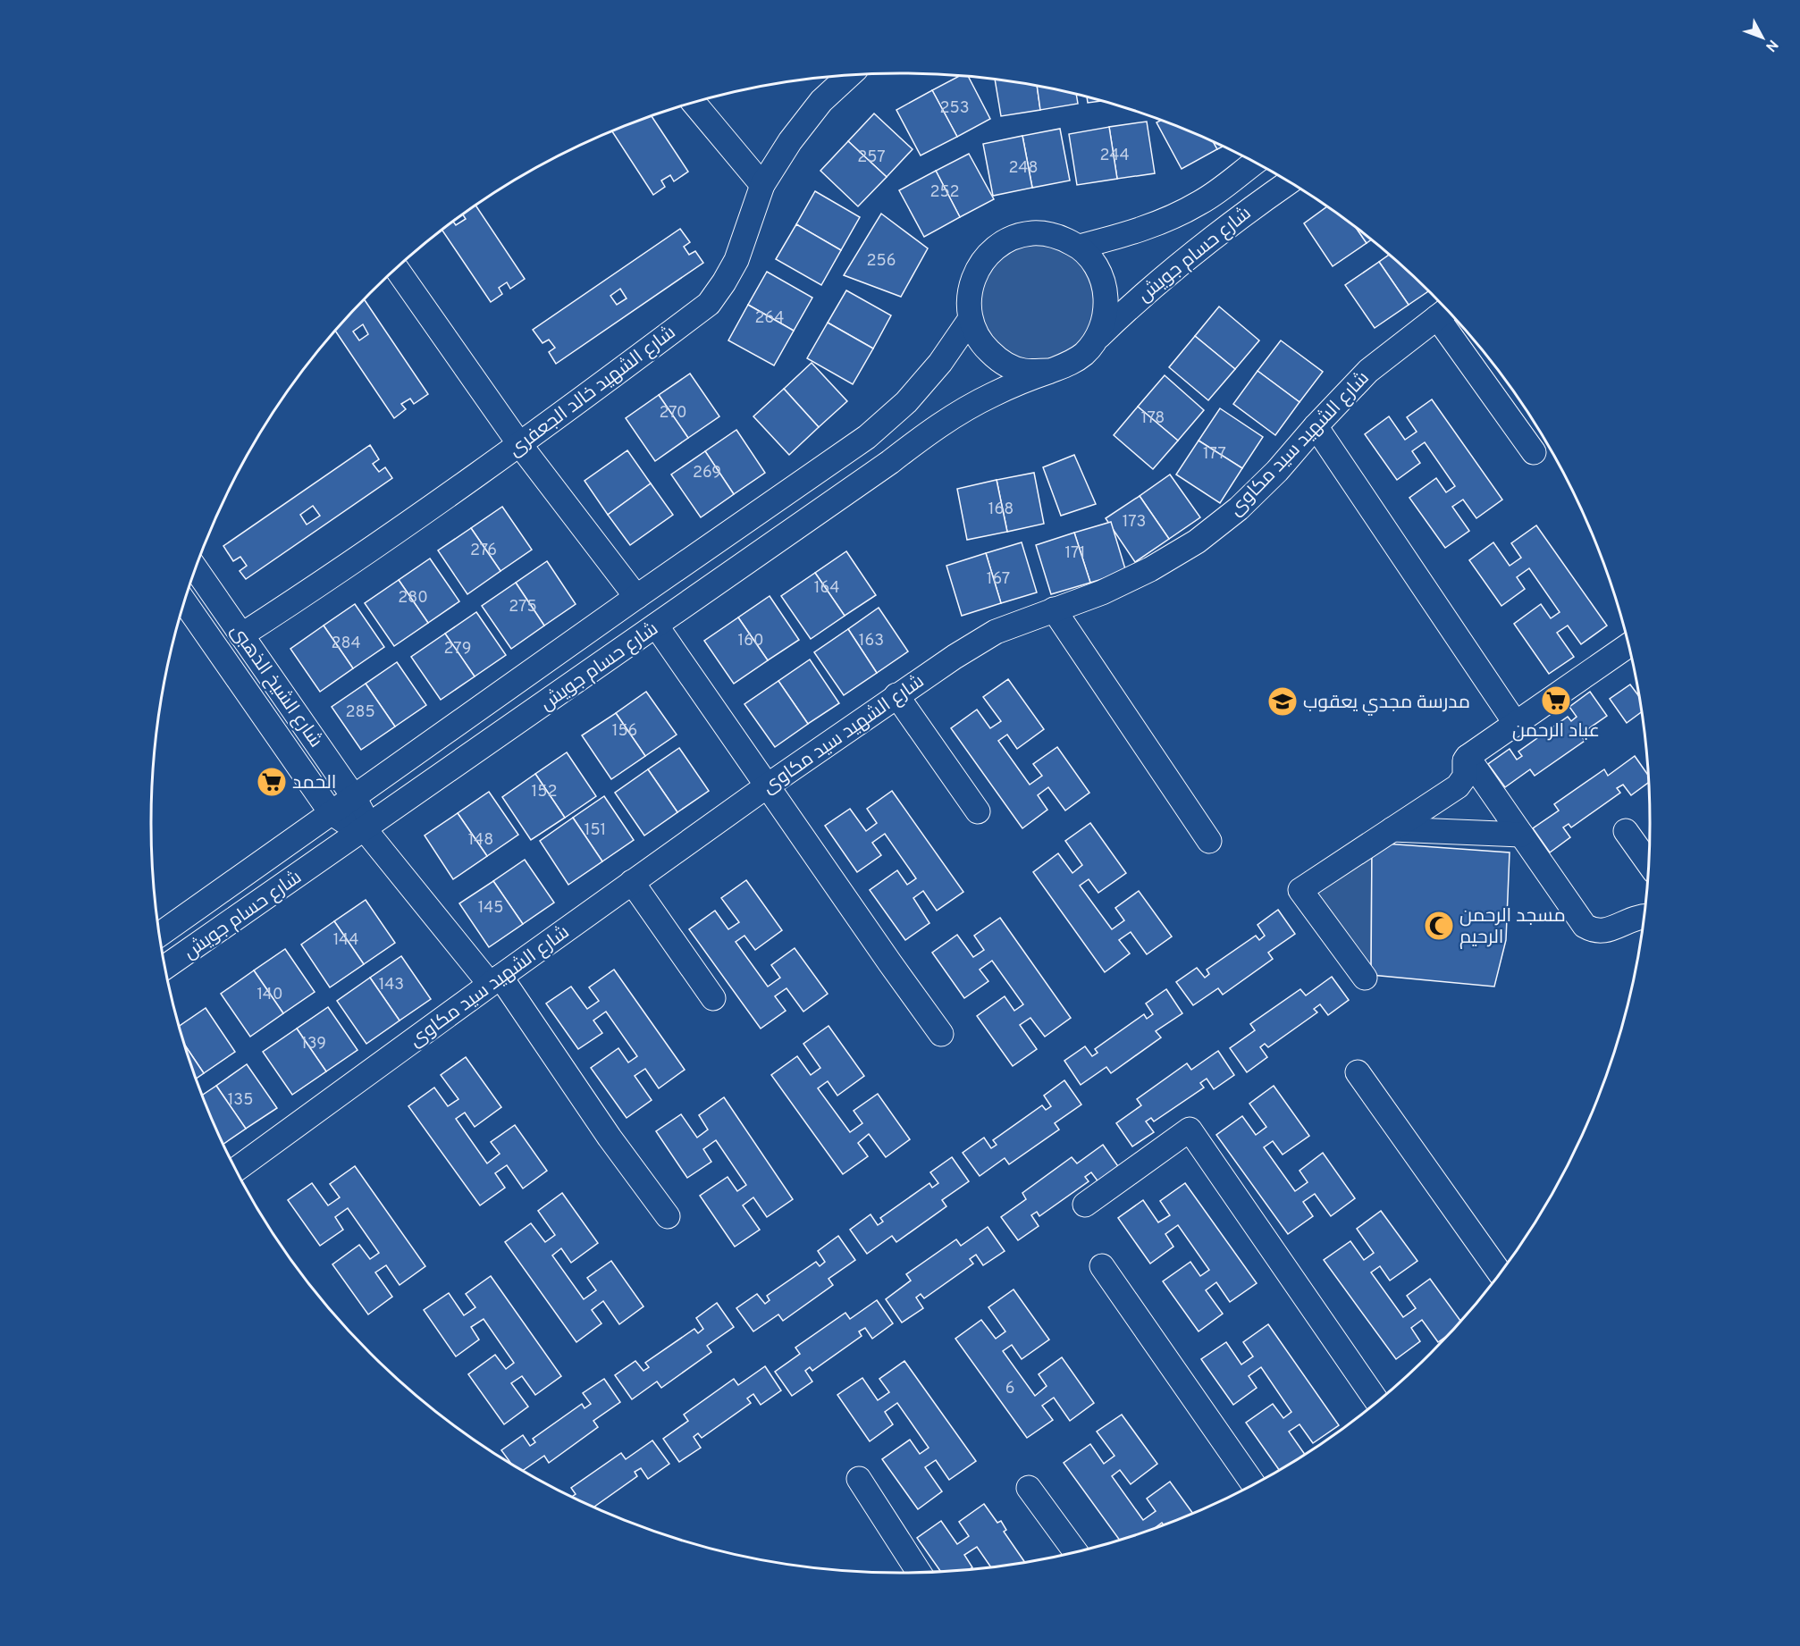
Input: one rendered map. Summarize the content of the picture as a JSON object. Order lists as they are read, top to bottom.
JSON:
{
  "streets": {
    "street": [
      "شارع حسام جويش",
      "شارع الشهيد خالد الجعفرى",
      "شارع الشهيد سيد مكاوى",
      "شارع الشيخ الذهبى"
    ]
  },
  "crossings": [
    ["شارع حسام جويش", "شارع الشيخ الذهبى"],
    ["شارع الشهيد خالد الجعفرى", "شارع الشيخ الذهبى"]
  ],
  "places": {
    "supermarket": ["عباد الرحمن", "الحمد"],
    "school or university": ["مدرسة مجدي يعقوب"],
    "mosque": ["مسجد الرحمن الرحيم"]
  },
  "house_numbers": [
    "253",
    "244",
    "257",
    "248",
    "252",
    "256",
    "264",
    "270",
    "178",
    "177",
    "269",
    "168",
    "173",
    "276",
    "171",
    "167",
    "164",
    "280",
    "275",
    "160",
    "163",
    "284",
    "279",
    "285",
    "156",
    "152",
    "151",
    "148",
    "145",
    "144",
    "143",
    "140",
    "139",
    "135",
    "6"
  ],
  "north": "bottom right"
}
